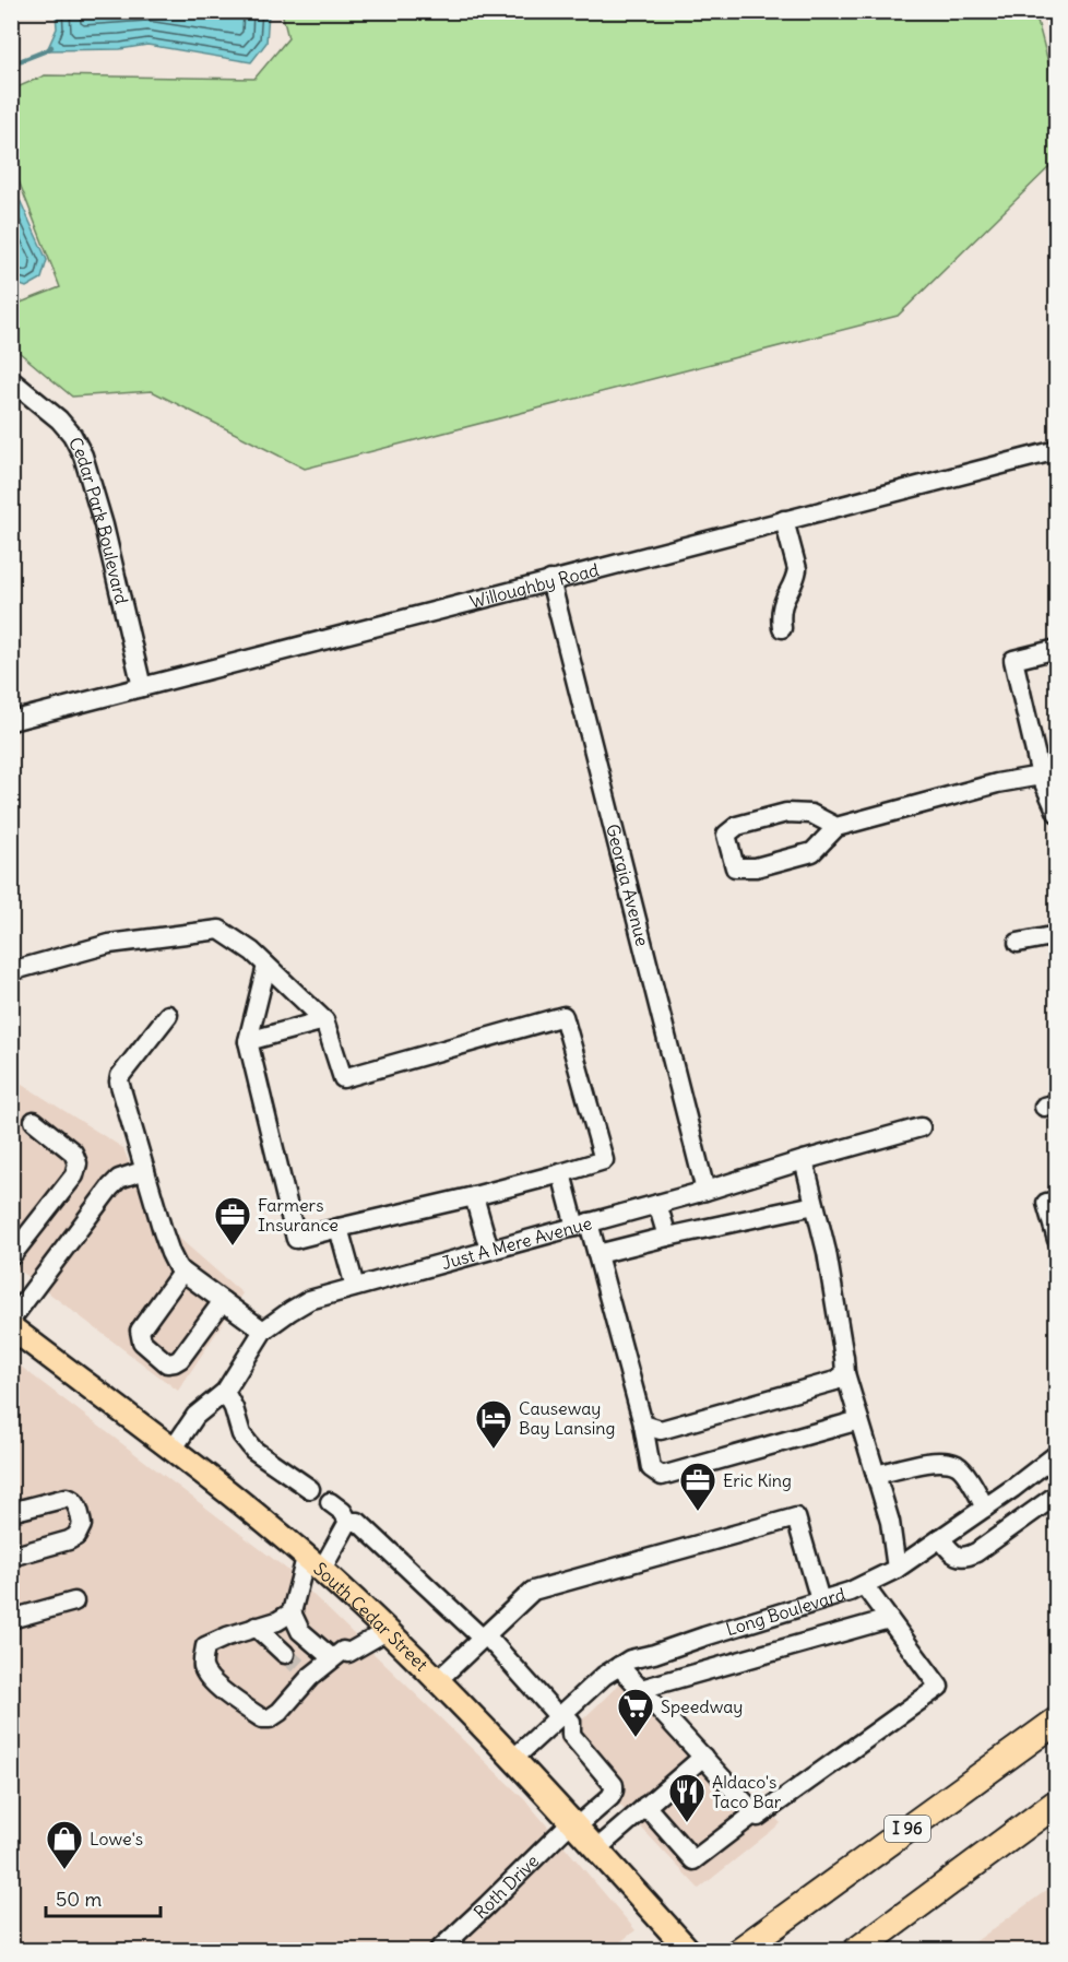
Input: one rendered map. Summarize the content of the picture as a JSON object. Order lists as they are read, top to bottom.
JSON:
{
  "streets": {
    "highway": ["I 96"],
    "main road": ["South Cedar Street"],
    "street": [
      "Cedar Park Boulevard",
      "Willoughby Road",
      "Georgia Avenue",
      "Just A Mere Avenue",
      "Long Boulevard",
      "Roth Drive"
    ]
  },
  "crossings": [
    ["Cedar Park Boulevard", "Willoughby Road"],
    ["Willoughby Road", "Georgia Avenue"],
    ["Georgia Avenue", "Just A Mere Avenue"],
    ["Just A Mere Avenue", "South Cedar Street"],
    ["Long Boulevard", "South Cedar Street"],
    ["Long Boulevard", "Roth Drive"],
    ["South Cedar Street", "Roth Drive"]
  ],
  "places": {
    "office": ["Farmers Insurance", "Eric King"],
    "hotel": ["Causeway Bay Lansing"],
    "supermarket": ["Speedway"],
    "restaurant": ["Aldaco's Taco Bar"],
    "shop": ["Lowe's"]
  },
  "scale_bar": "50 m"
}
